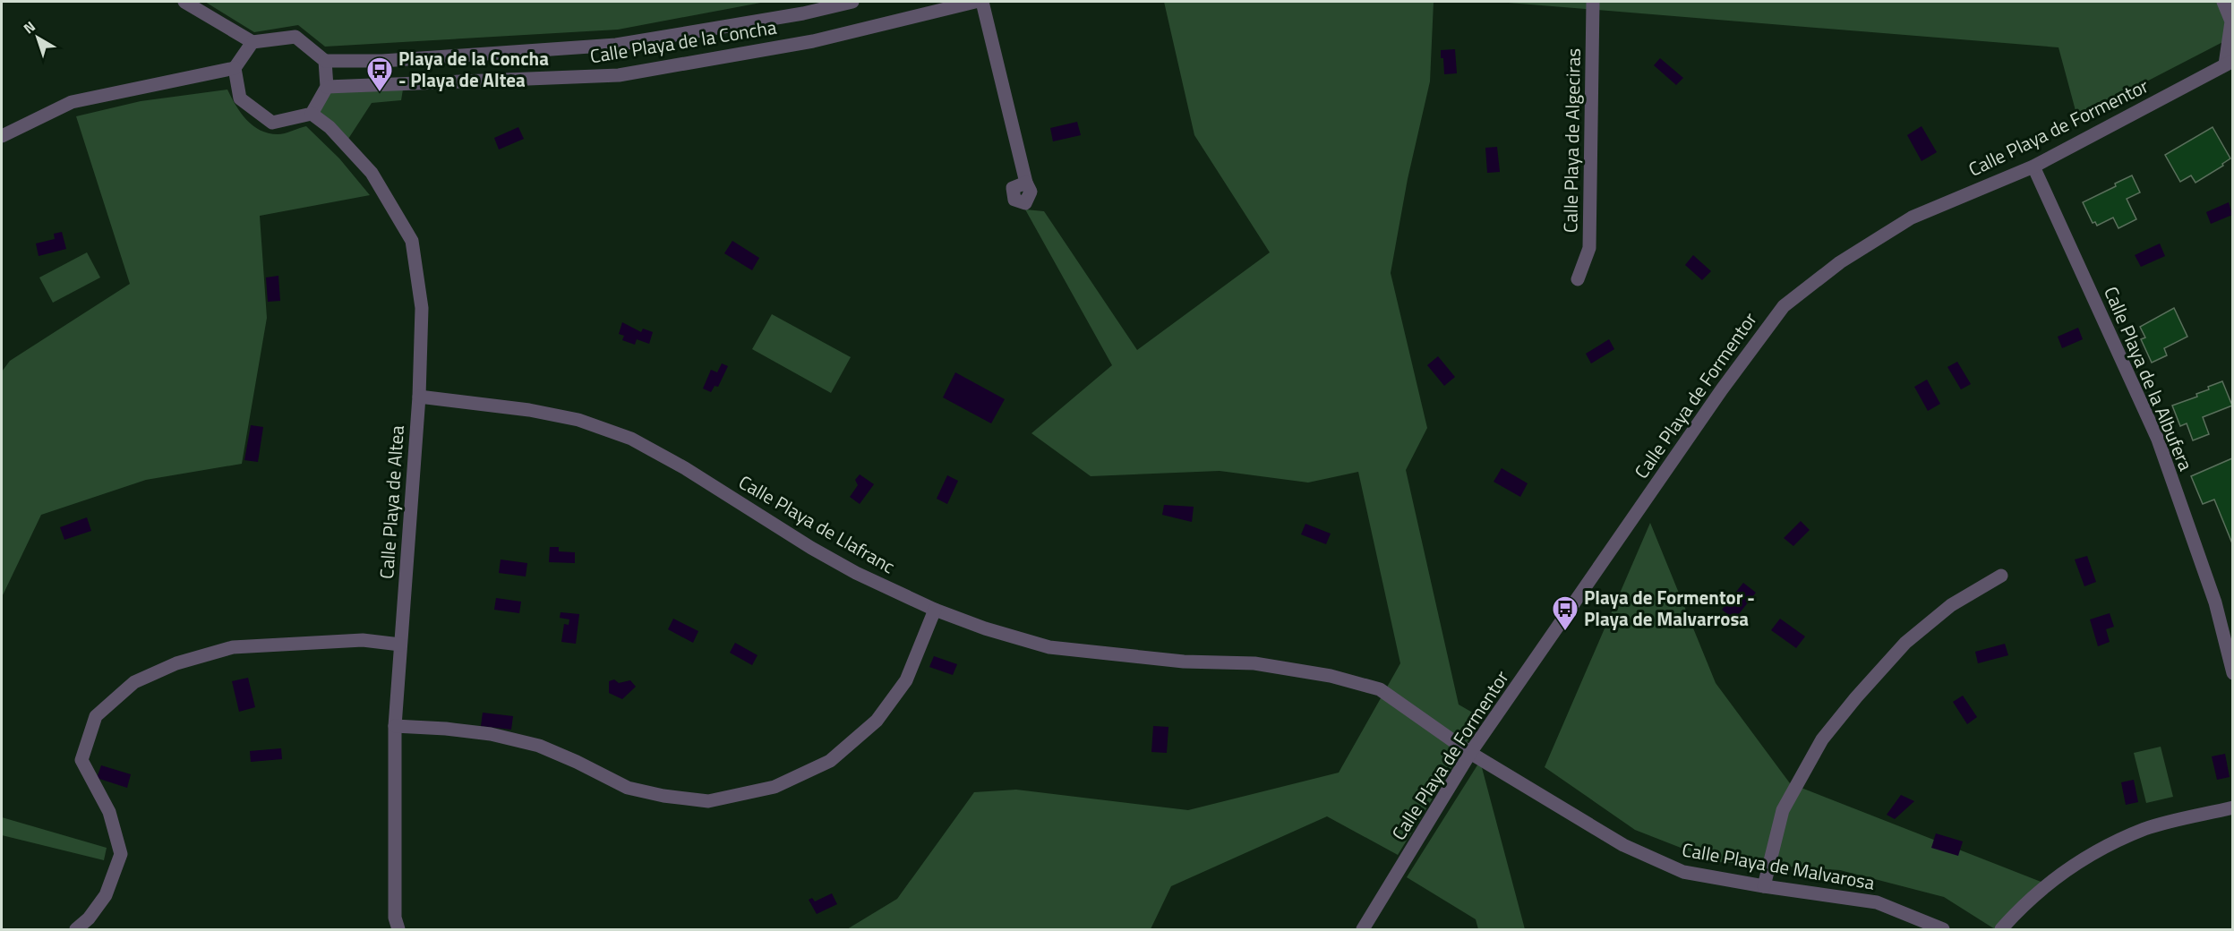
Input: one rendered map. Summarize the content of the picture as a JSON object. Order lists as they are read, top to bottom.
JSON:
{
  "streets": {
    "street": [
      "Calle Playa de la Concha",
      "Calle Playa de Formentor",
      "Calle Playa de Algeciras",
      "Calle Playa de la Albufera",
      "Calle Playa de Altea",
      "Calle Playa de Llafranc",
      "Calle Playa de Malvarosa"
    ]
  },
  "crossings": [
    ["Calle Playa de la Concha", "Calle Playa de Altea"],
    ["Calle Playa de Formentor", "Calle Playa de la Albufera"],
    ["Calle Playa de Formentor", "Calle Playa de Llafranc"],
    ["Calle Playa de Formentor", "Calle Playa de Malvarosa"],
    ["Calle Playa de Altea", "Calle Playa de Llafranc"],
    ["Calle Playa de Llafranc", "Calle Playa de Malvarosa"]
  ],
  "places": {
    "bus stop": ["Playa de la Concha - Playa de Altea", "Playa de Formentor - Playa de Malvarrosa"]
  },
  "north": "top left"
}
